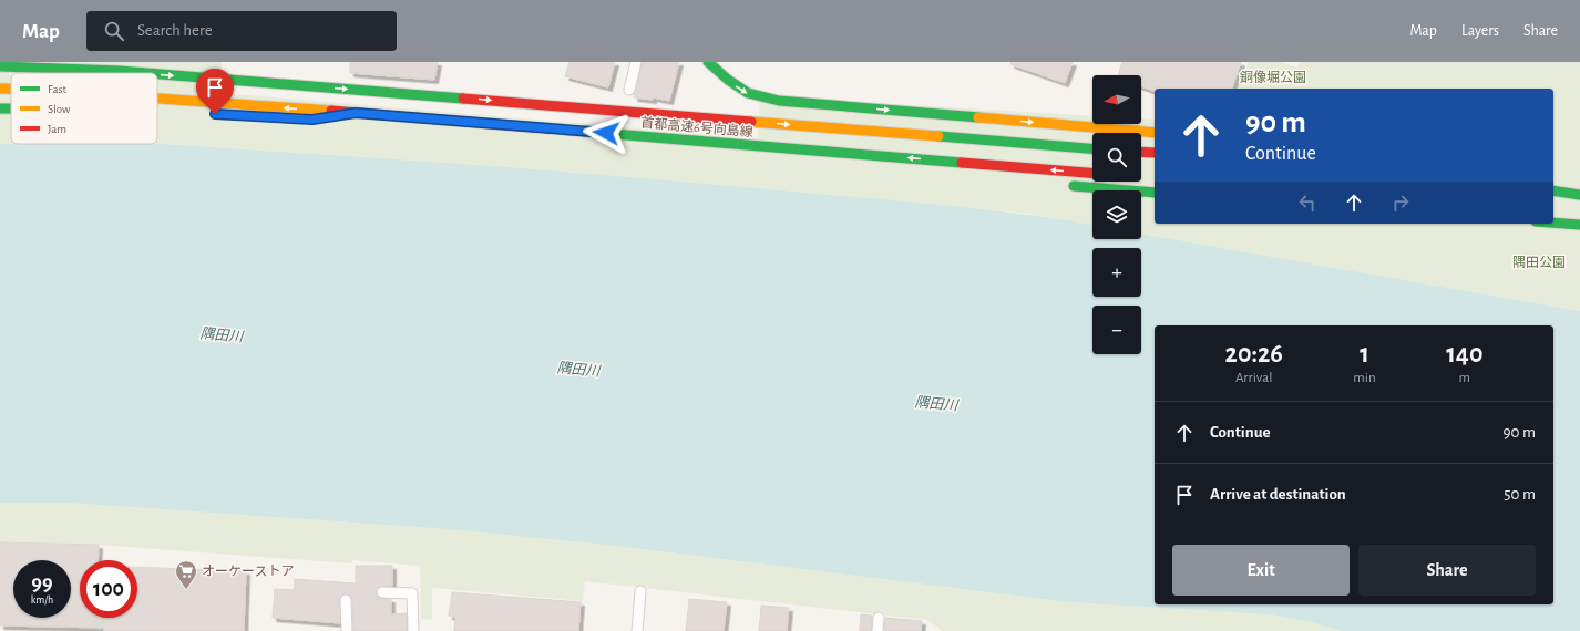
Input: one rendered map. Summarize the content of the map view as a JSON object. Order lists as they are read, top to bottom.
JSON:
{
  "streets": {
    "highway": ["首都高速6号向島線"]
  },
  "water": ["隅田川"],
  "parks": ["銅像堀公園", "隅田公園"],
  "places": {
    "supermarket": ["オーケーストア"]
  },
  "legend": ["Fast", "Slow", "Jam"],
  "north": "left",
  "page": {
    "header": "Map",
    "search": "Search here",
    "nav": ["Map", "Layers", "Share"],
    "map_buttons": ["+", "−"],
    "turn": ["90 m", "Continue"],
    "eta": [
      "20:26",
      "Arrival",
      "1",
      "min",
      "140",
      "m"
    ],
    "list": [
      {
        "name": "Continue",
        "value": "90 m"
      },
      {
        "name": "Arrive at destination",
        "value": "50 m"
      }
    ],
    "buttons": ["Exit", "Share"],
    "speed": "99 km/h",
    "limit": "100"
  }
}
